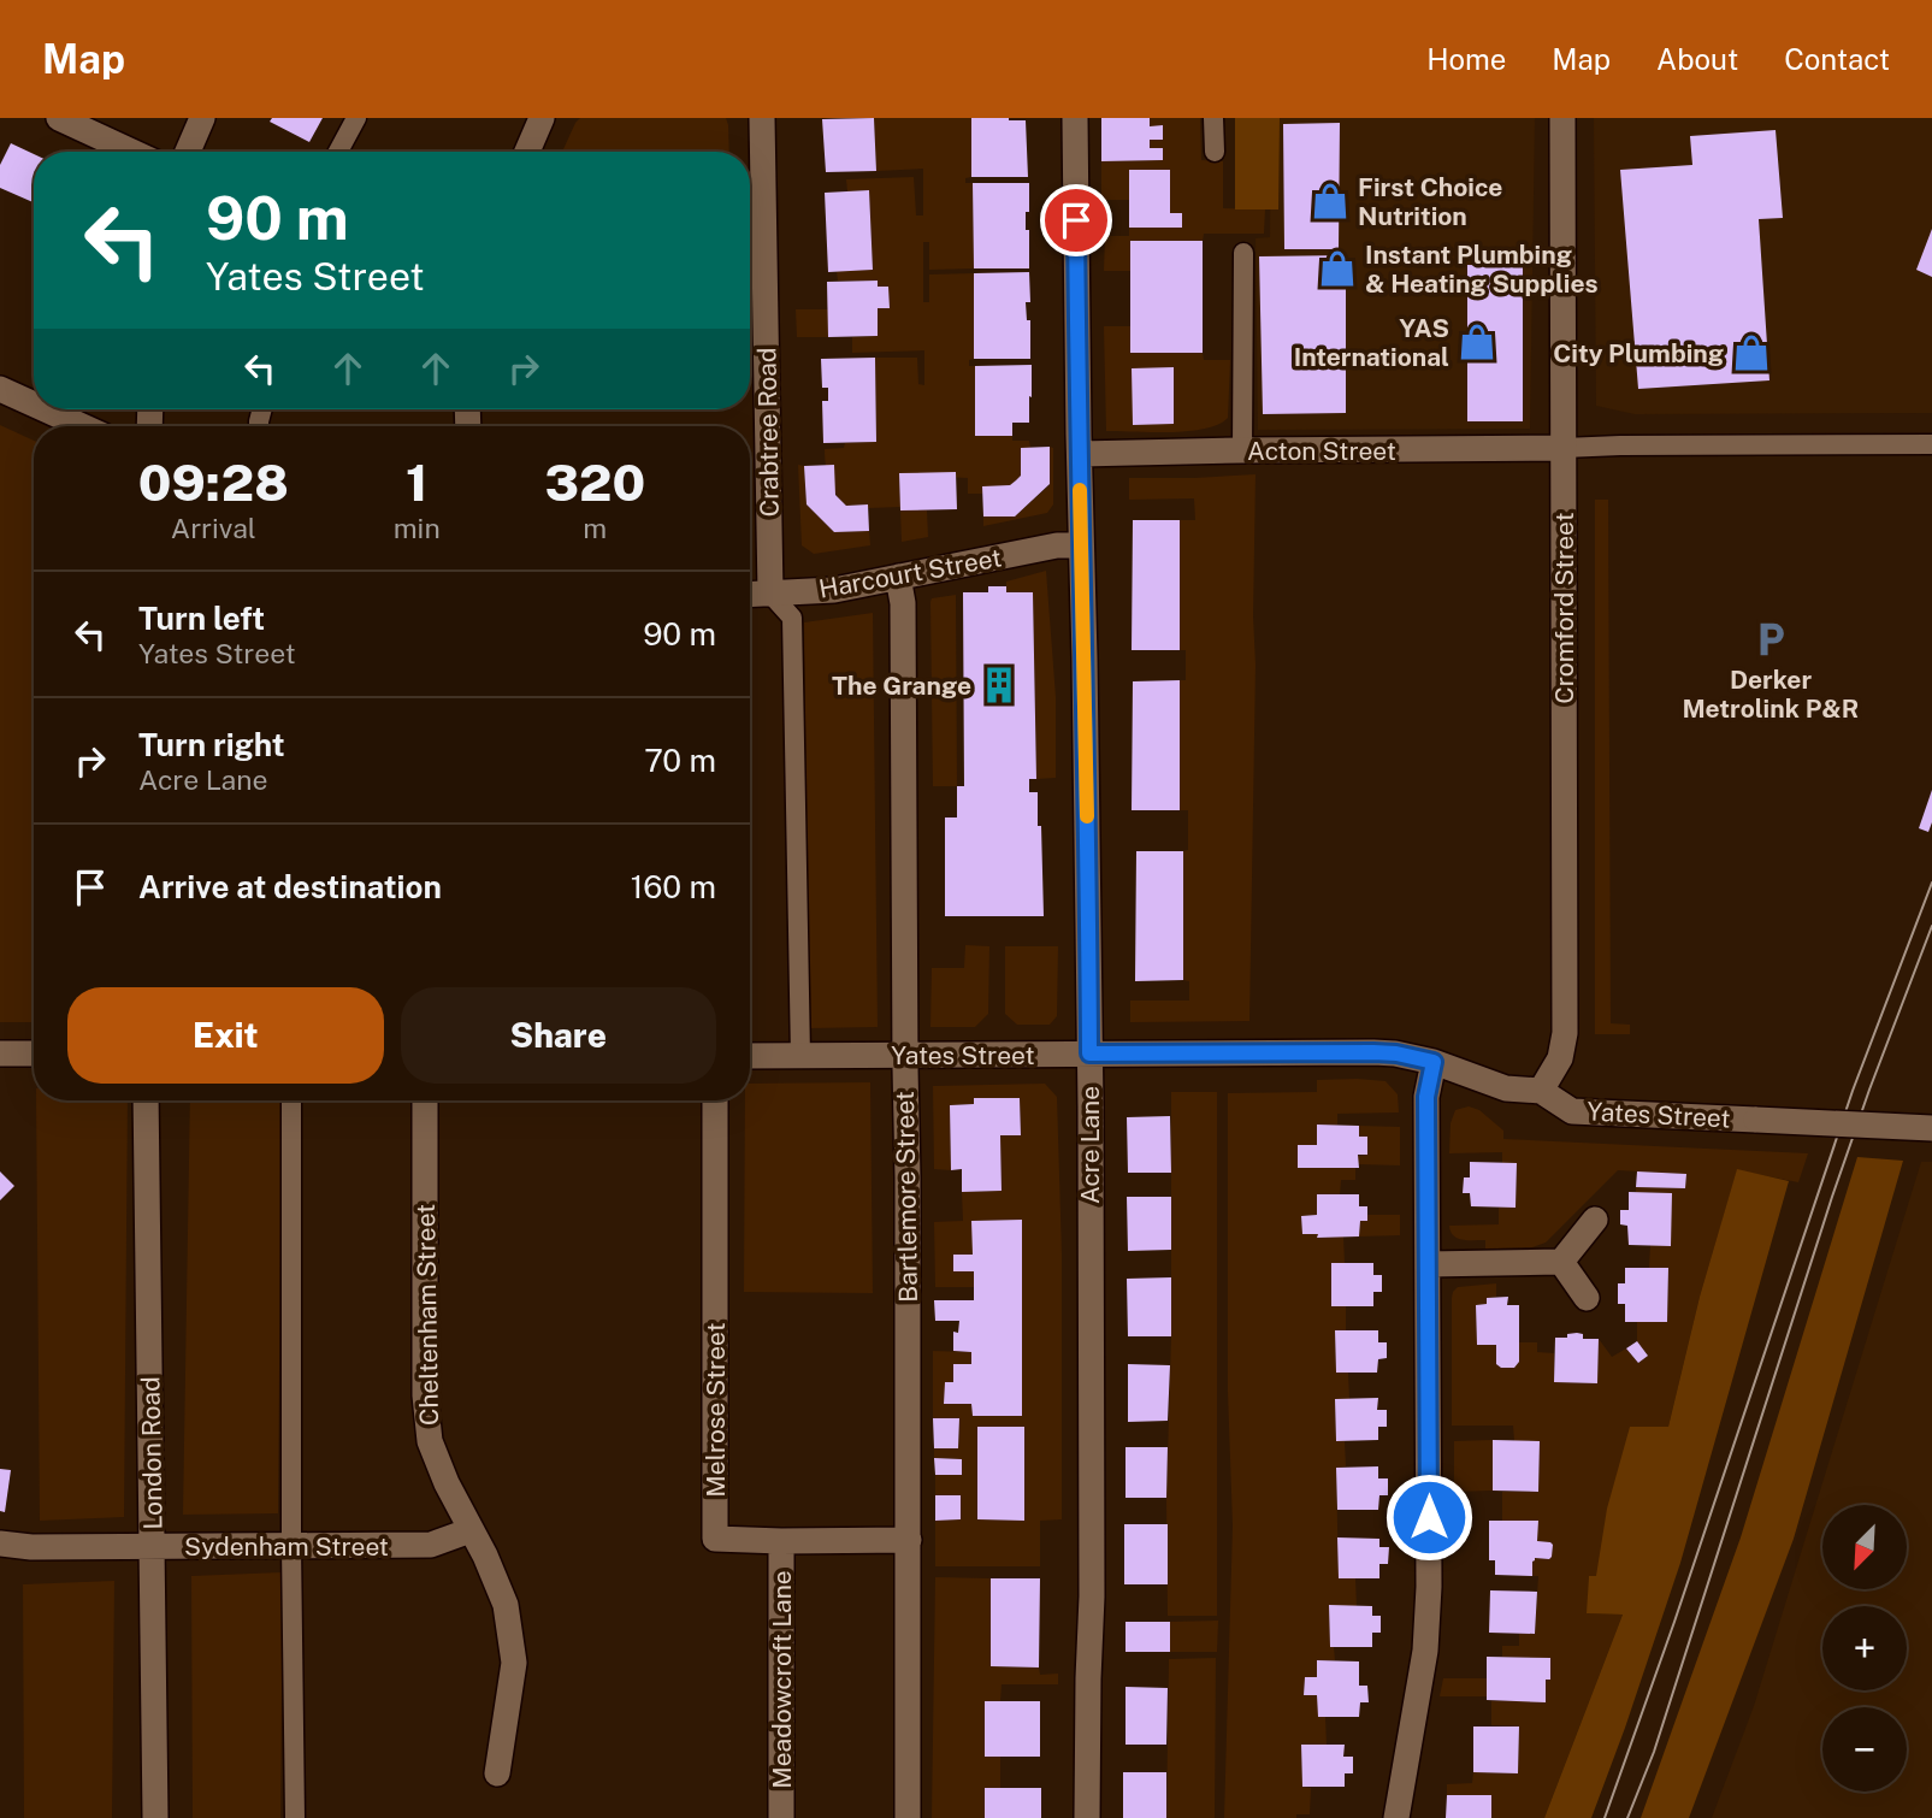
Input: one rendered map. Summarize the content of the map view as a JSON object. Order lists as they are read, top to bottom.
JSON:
{
  "streets": {
    "street": [
      "Crabtree Road",
      "Acton Street",
      "Harcourt Street",
      "Cromford Street",
      "Yates Street",
      "Acre Lane",
      "Bartlemore Street",
      "Cheltenham Street",
      "Melrose Street",
      "London Road",
      "Sydenham Street",
      "Meadowcroft Lane"
    ]
  },
  "crossings": [
    ["Crabtree Road", "Harcourt Street"],
    ["Acton Street", "Cromford Street"],
    ["Acton Street", "Acre Lane"],
    ["Harcourt Street", "Acre Lane"],
    ["Harcourt Street", "Bartlemore Street"],
    ["Cromford Street", "Yates Street"],
    ["Yates Street", "Acre Lane"],
    ["Yates Street", "Bartlemore Street"],
    ["Bartlemore Street", "Melrose Street"],
    ["Cheltenham Street", "Sydenham Street"],
    ["Melrose Street", "Meadowcroft Lane"],
    ["London Road", "Sydenham Street"]
  ],
  "places": {
    "shop": [
      "First Choice Nutrition",
      "Instant Plumbing & Heating Supplies",
      "YAS International",
      "City Plumbing"
    ],
    "parking": ["Derker Metrolink P&R"],
    "building": ["The Grange"]
  },
  "north": "bottom left",
  "page": {
    "header": "Map",
    "nav": [
      "Home",
      "Map",
      "About",
      "Contact"
    ],
    "turn": ["90 m", "Yates Street"],
    "eta": [
      "09:28",
      "Arrival",
      "1",
      "min",
      "320",
      "m"
    ],
    "list": [
      {
        "name": "Turn left",
        "note": "Yates Street",
        "value": "90 m"
      },
      {
        "name": "Turn right",
        "note": "Acre Lane",
        "value": "70 m"
      },
      {
        "name": "Arrive at destination",
        "value": "160 m"
      }
    ],
    "buttons": ["Exit", "Share"],
    "map_buttons": ["+", "−"]
  }
}
